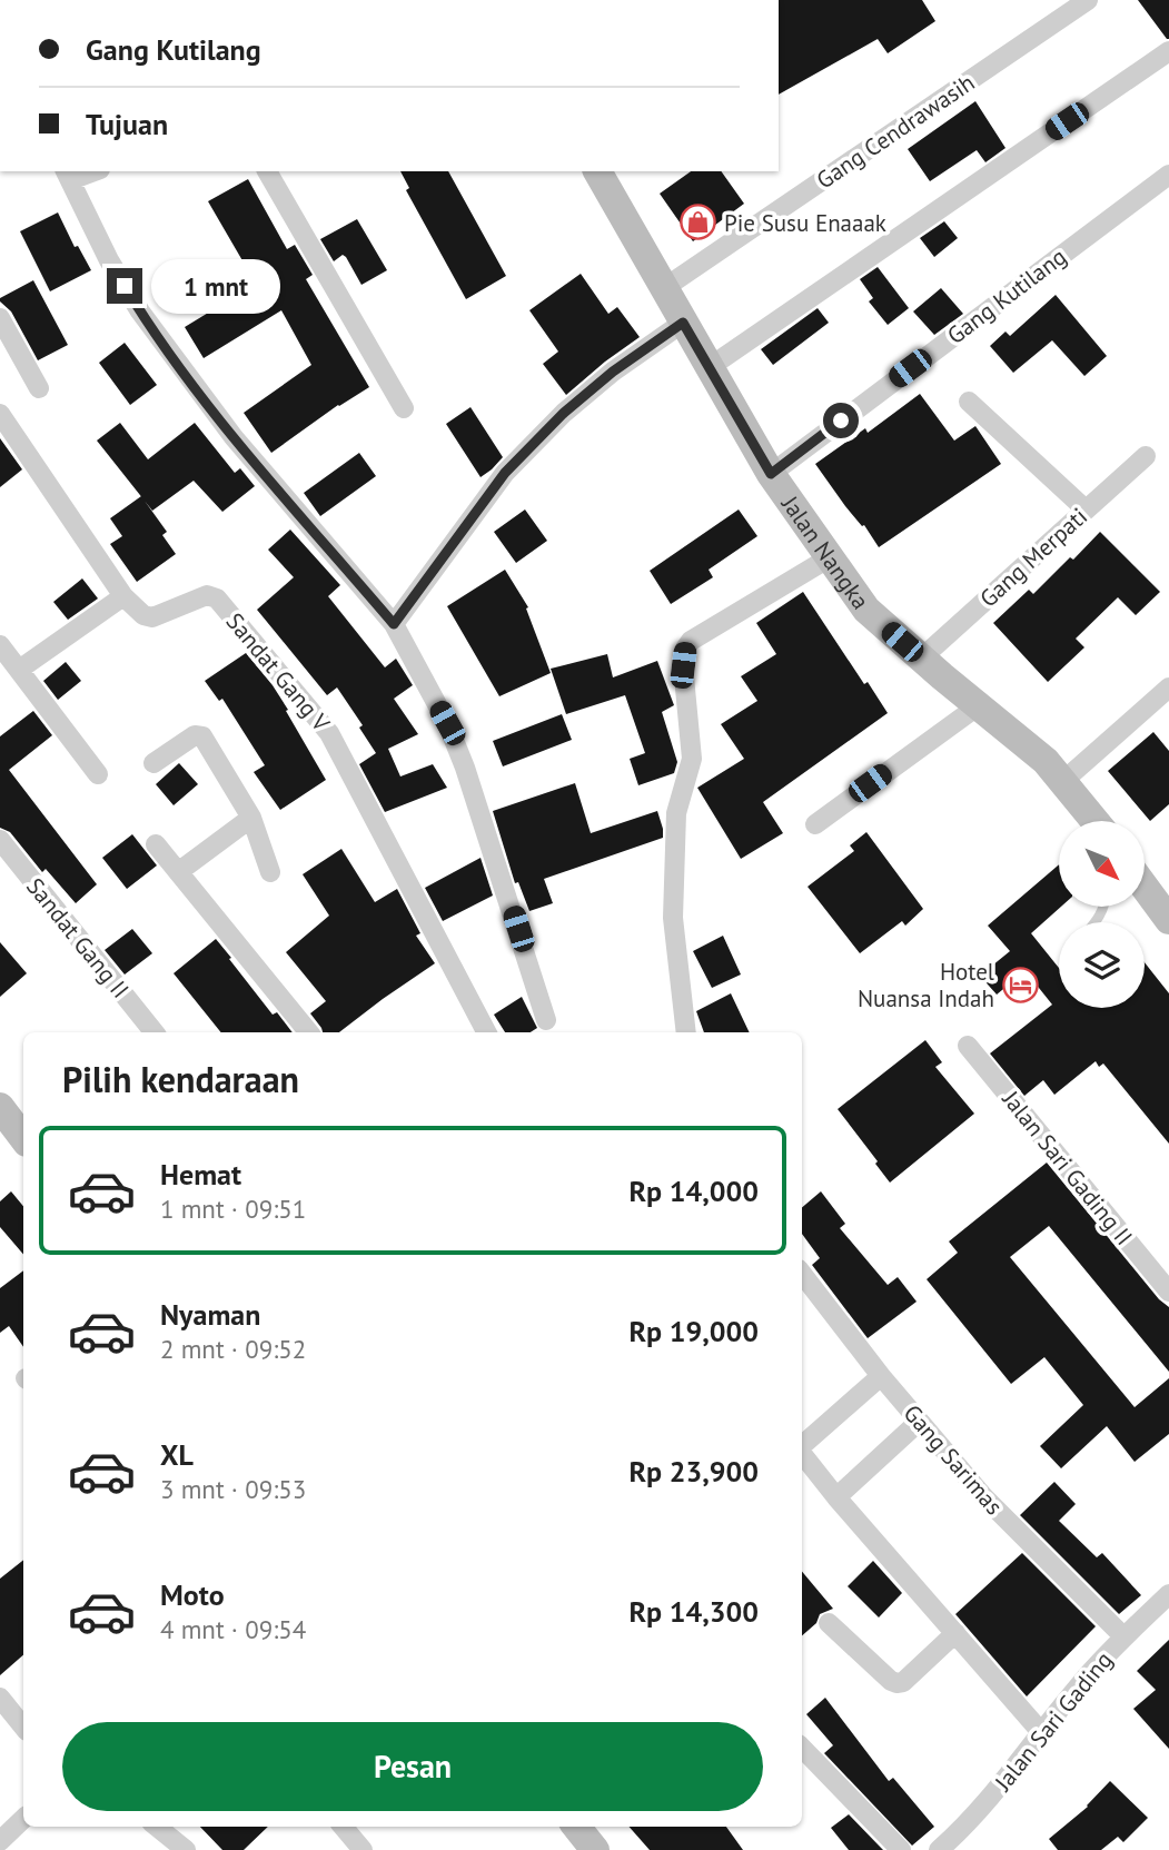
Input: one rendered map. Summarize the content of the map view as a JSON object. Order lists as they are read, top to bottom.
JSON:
{
  "streets": {
    "main road": ["Jalan Nangka"],
    "street": [
      "Gang Cendrawasih",
      "Gang Kutilang",
      "Gang Merpati",
      "Sandat Gang V",
      "Sandat Gang II",
      "Jalan Sari Gading II",
      "Gang Sarimas",
      "Jalan Sari Gading"
    ]
  },
  "crossings": [
    ["Gang Cendrawasih", "Jalan Nangka"],
    ["Gang Kutilang", "Jalan Nangka"],
    ["Jalan Nangka", "Gang Merpati"],
    ["Gang Sarimas", "Jalan Sari Gading"]
  ],
  "places": {
    "shop": ["Pie Susu Enaaak"],
    "hotel": ["Hotel Nuansa Indah"]
  },
  "north": "bottom right",
  "page": {
    "banner": ["Gang Kutilang", "Tujuan"],
    "bubble": "1 mnt",
    "heading": "Pilih kendaraan",
    "list": [
      {
        "name": "Hemat",
        "note": "1 mnt · 09:51",
        "value": "Rp 14,000"
      },
      {
        "name": "Nyaman",
        "note": "2 mnt · 09:52",
        "value": "Rp 19,000"
      },
      {
        "name": "XL",
        "note": "3 mnt · 09:53",
        "value": "Rp 23,900"
      },
      {
        "name": "Moto",
        "note": "4 mnt · 09:54",
        "value": "Rp 14,300"
      }
    ],
    "buttons": "Pesan"
  }
}
